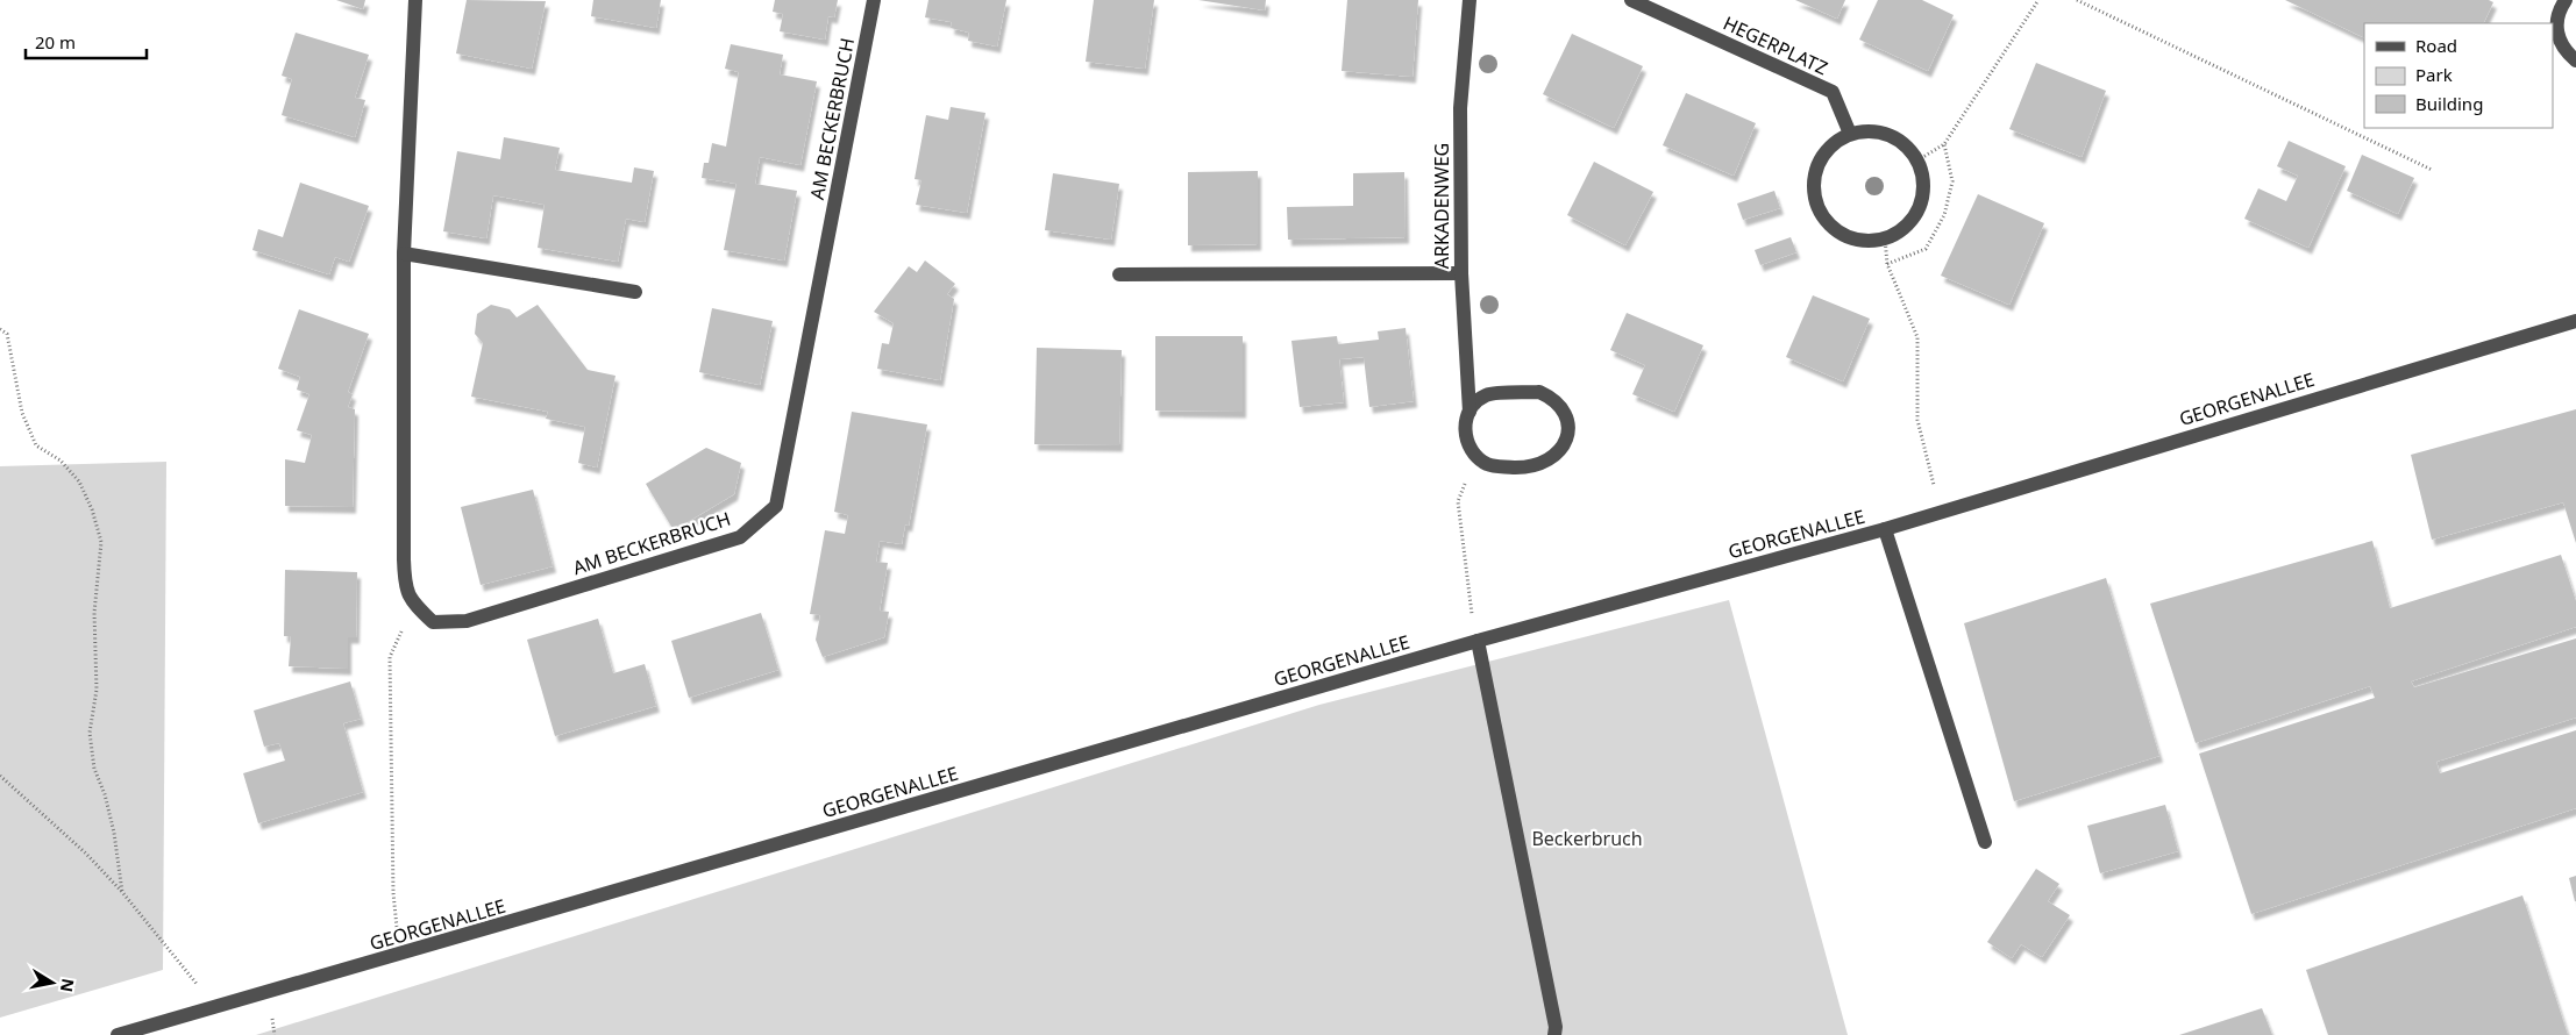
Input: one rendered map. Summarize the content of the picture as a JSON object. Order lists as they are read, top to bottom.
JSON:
{
  "streets": {
    "street": [
      "HEGERPLATZ",
      "AM BECKERBRUCH",
      "ARKADENWEG",
      "GEORGENALLEE"
    ]
  },
  "parks": ["Beckerbruch"],
  "legend": ["Road", "Park", "Building"],
  "scale_bar": "20 m",
  "north": "right"
}
